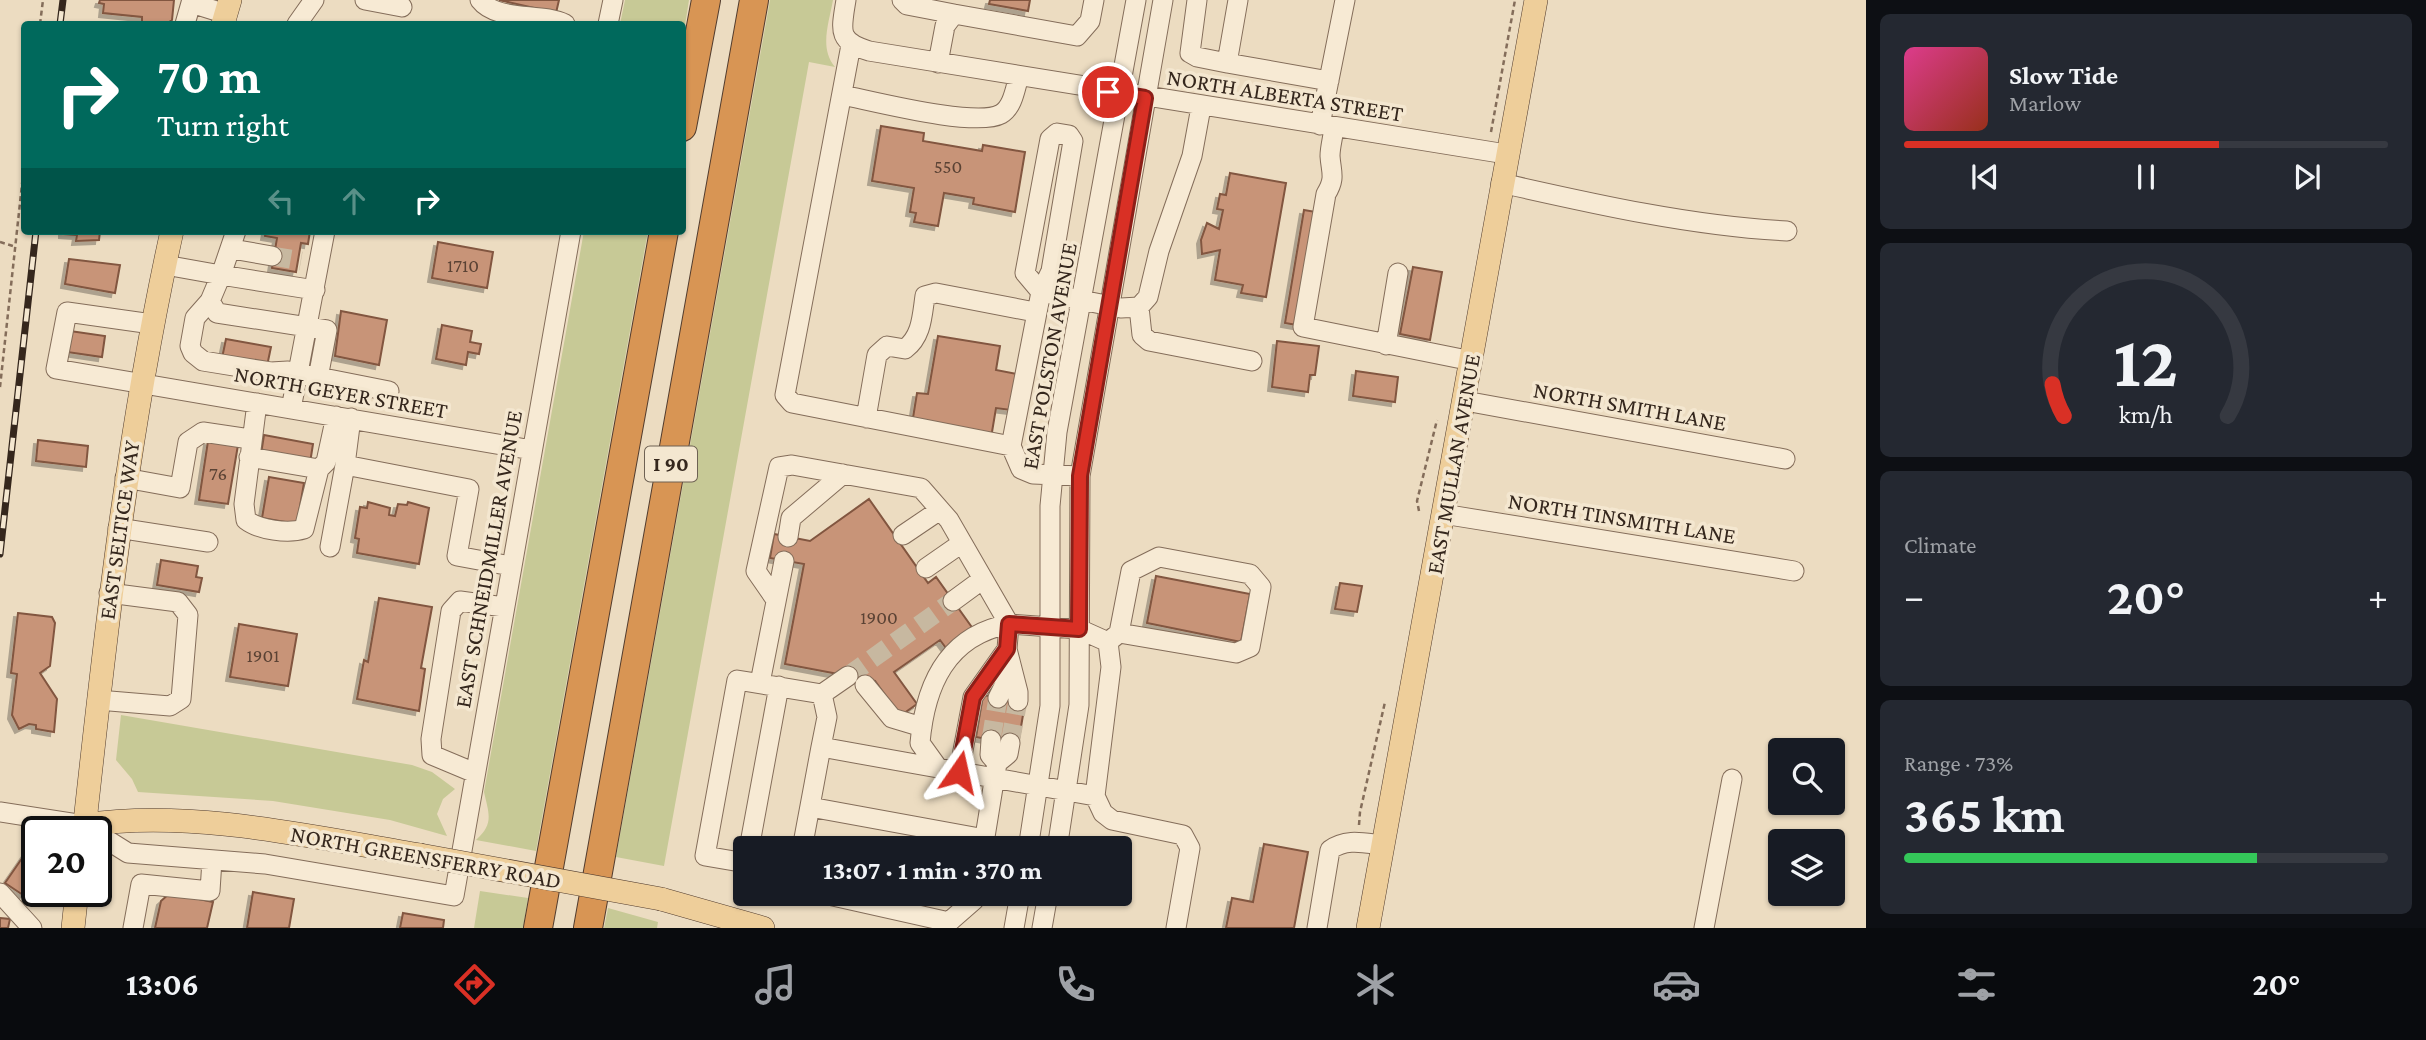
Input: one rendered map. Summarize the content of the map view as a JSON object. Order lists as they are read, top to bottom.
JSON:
{
  "streets": {
    "highway": ["I 90"],
    "main road": ["EAST MULLAN AVENUE", "EAST SELTICE WAY", "NORTH GREENSFERRY ROAD"],
    "street": [
      "NORTH ALBERTA STREET",
      "EAST POLSTON AVENUE",
      "NORTH GEYER STREET",
      "NORTH SMITH LANE",
      "NORTH TINSMITH LANE",
      "EAST SCHNEIDMILLER AVENUE"
    ]
  },
  "crossings": [
    ["NORTH ALBERTA STREET", "EAST POLSTON AVENUE"],
    ["NORTH ALBERTA STREET", "EAST MULLAN AVENUE"],
    ["NORTH GEYER STREET", "EAST SELTICE WAY"],
    ["NORTH GEYER STREET", "EAST SCHNEIDMILLER AVENUE"],
    ["NORTH SMITH LANE", "EAST MULLAN AVENUE"],
    ["EAST MULLAN AVENUE", "NORTH TINSMITH LANE"],
    ["EAST SCHNEIDMILLER AVENUE", "NORTH GREENSFERRY ROAD"]
  ],
  "house_numbers": [
    "550",
    "1710",
    "76",
    "1900",
    "1901"
  ],
  "page": {
    "turn": ["70 m", "Turn right"],
    "song": ["Slow Tide", "Marlow"],
    "tile": [
      "Climate",
      ["Range · 73%", "365 km"]
    ],
    "heat": ["−", "20°", "+"],
    "limit": "20",
    "trip": "13:07 · 1 min · 370 m",
    "tabs": ["13:06", "20°"],
    "gauge": ["12", "km/h"]
  }
}
